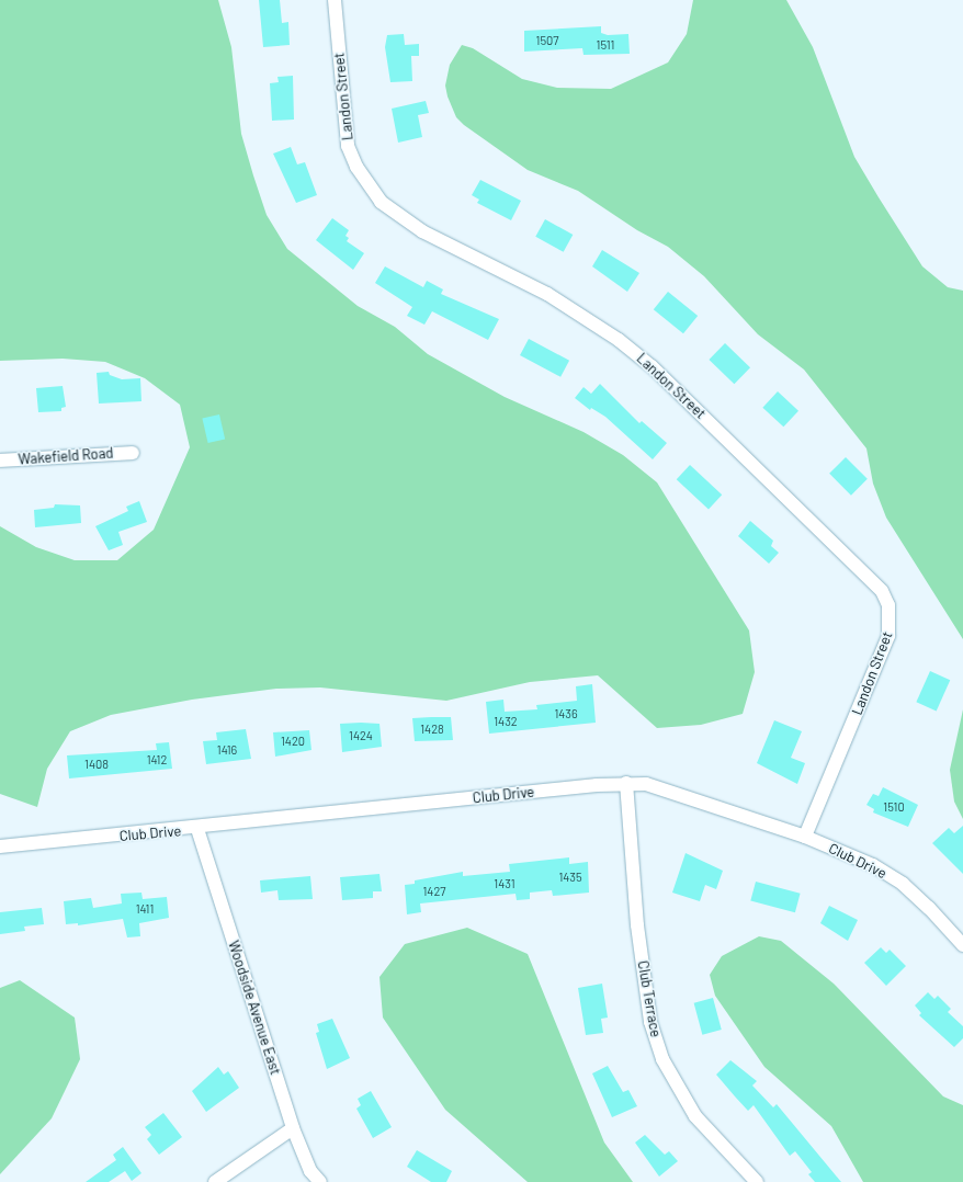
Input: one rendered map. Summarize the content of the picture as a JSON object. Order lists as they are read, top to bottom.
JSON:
{
  "streets": {
    "street": [
      "Landon Street",
      "Wakefield Road",
      "Club Drive",
      "Club Terrace",
      "Woodside Avenue East"
    ]
  },
  "crossings": [
    ["Landon Street", "Club Drive"],
    ["Club Drive", "Club Terrace"],
    ["Club Drive", "Woodside Avenue East"]
  ],
  "house_numbers": [
    "1507",
    "1511",
    "1436",
    "1432",
    "1428",
    "1424",
    "1420",
    "1416",
    "1412",
    "1408",
    "1510",
    "1435",
    "1431",
    "1427",
    "1411"
  ]
}
